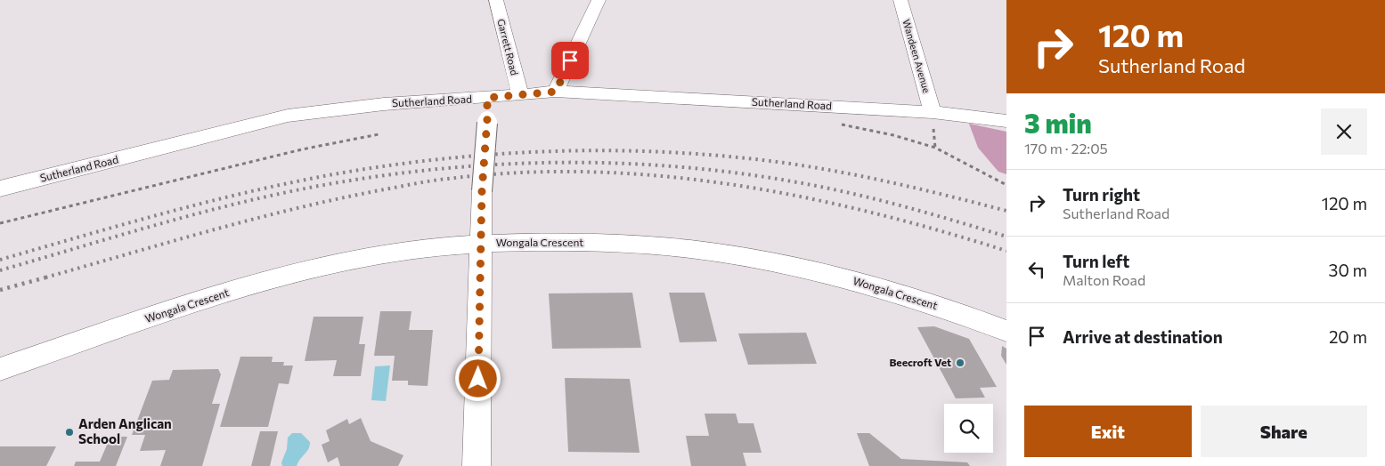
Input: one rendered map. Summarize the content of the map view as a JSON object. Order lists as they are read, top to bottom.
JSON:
{
  "streets": {
    "street": [
      "Garrett Road",
      "Wandeen Avenue",
      "Sutherland Road",
      "Wongala Crescent"
    ]
  },
  "crossings": [
    ["Garrett Road", "Sutherland Road"],
    ["Wandeen Avenue", "Sutherland Road"]
  ],
  "places": ["Beecroft Vet", "Arden Anglican School"],
  "page": {
    "turn": ["120 m", "Sutherland Road"],
    "heading": ["3 min", "170 m · 22:05"],
    "list": [
      {
        "name": "Turn right",
        "note": "Sutherland Road",
        "value": "120 m"
      },
      {
        "name": "Turn left",
        "note": "Malton Road",
        "value": "30 m"
      },
      {
        "name": "Arrive at destination",
        "value": "20 m"
      }
    ],
    "buttons": ["Exit", "Share"]
  }
}
